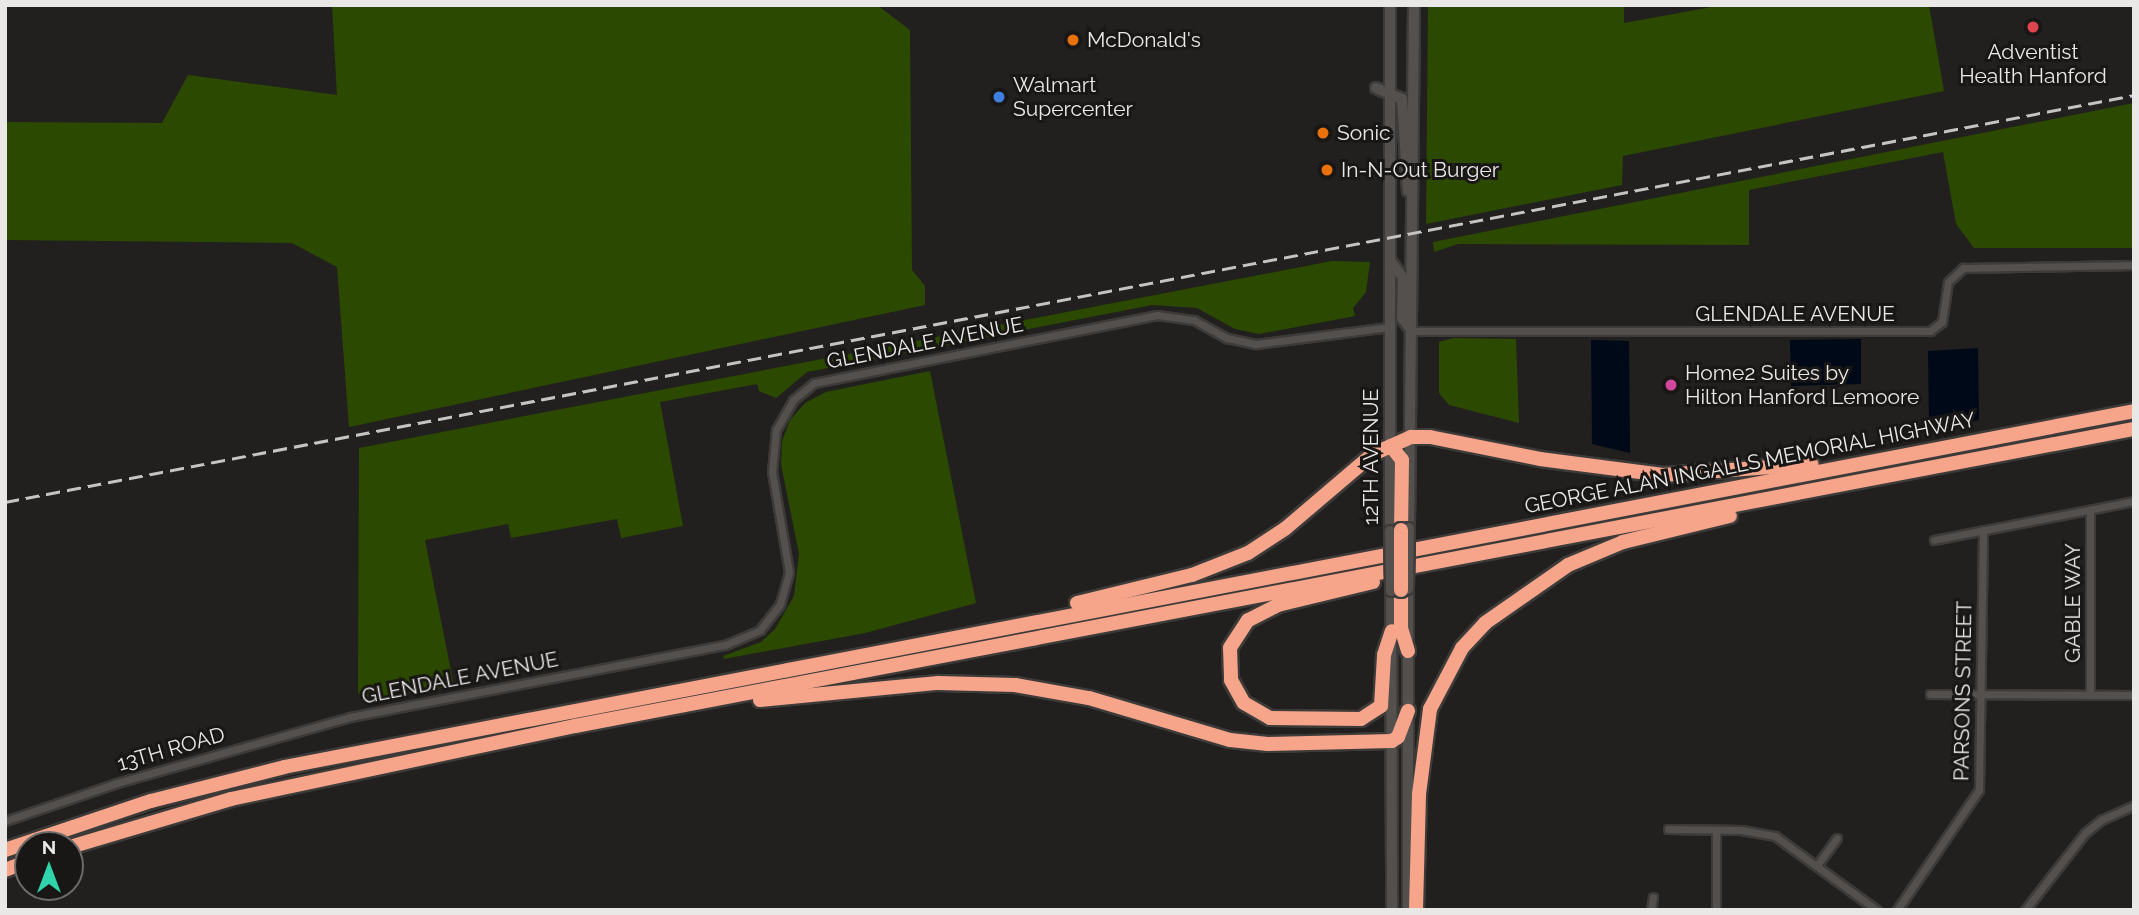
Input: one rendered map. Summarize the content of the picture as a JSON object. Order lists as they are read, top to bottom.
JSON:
{
  "streets": {
    "highway": ["GEORGE ALAN INGALLS MEMORIAL HIGHWAY"],
    "main road": ["12TH AVENUE"],
    "street": [
      "GLENDALE AVENUE",
      "GABLE WAY",
      "PARSONS STREET",
      "13TH ROAD"
    ]
  },
  "crossings": [
    ["GLENDALE AVENUE", "12TH AVENUE"],
    ["GLENDALE AVENUE", "13TH ROAD"]
  ],
  "places": [
    "Adventist Health Hanford",
    "McDonald's",
    "Walmart Supercenter",
    "Sonic",
    "In-N-Out Burger",
    "Home2 Suites by Hilton Hanford Lemoore"
  ],
  "north": "top"
}
